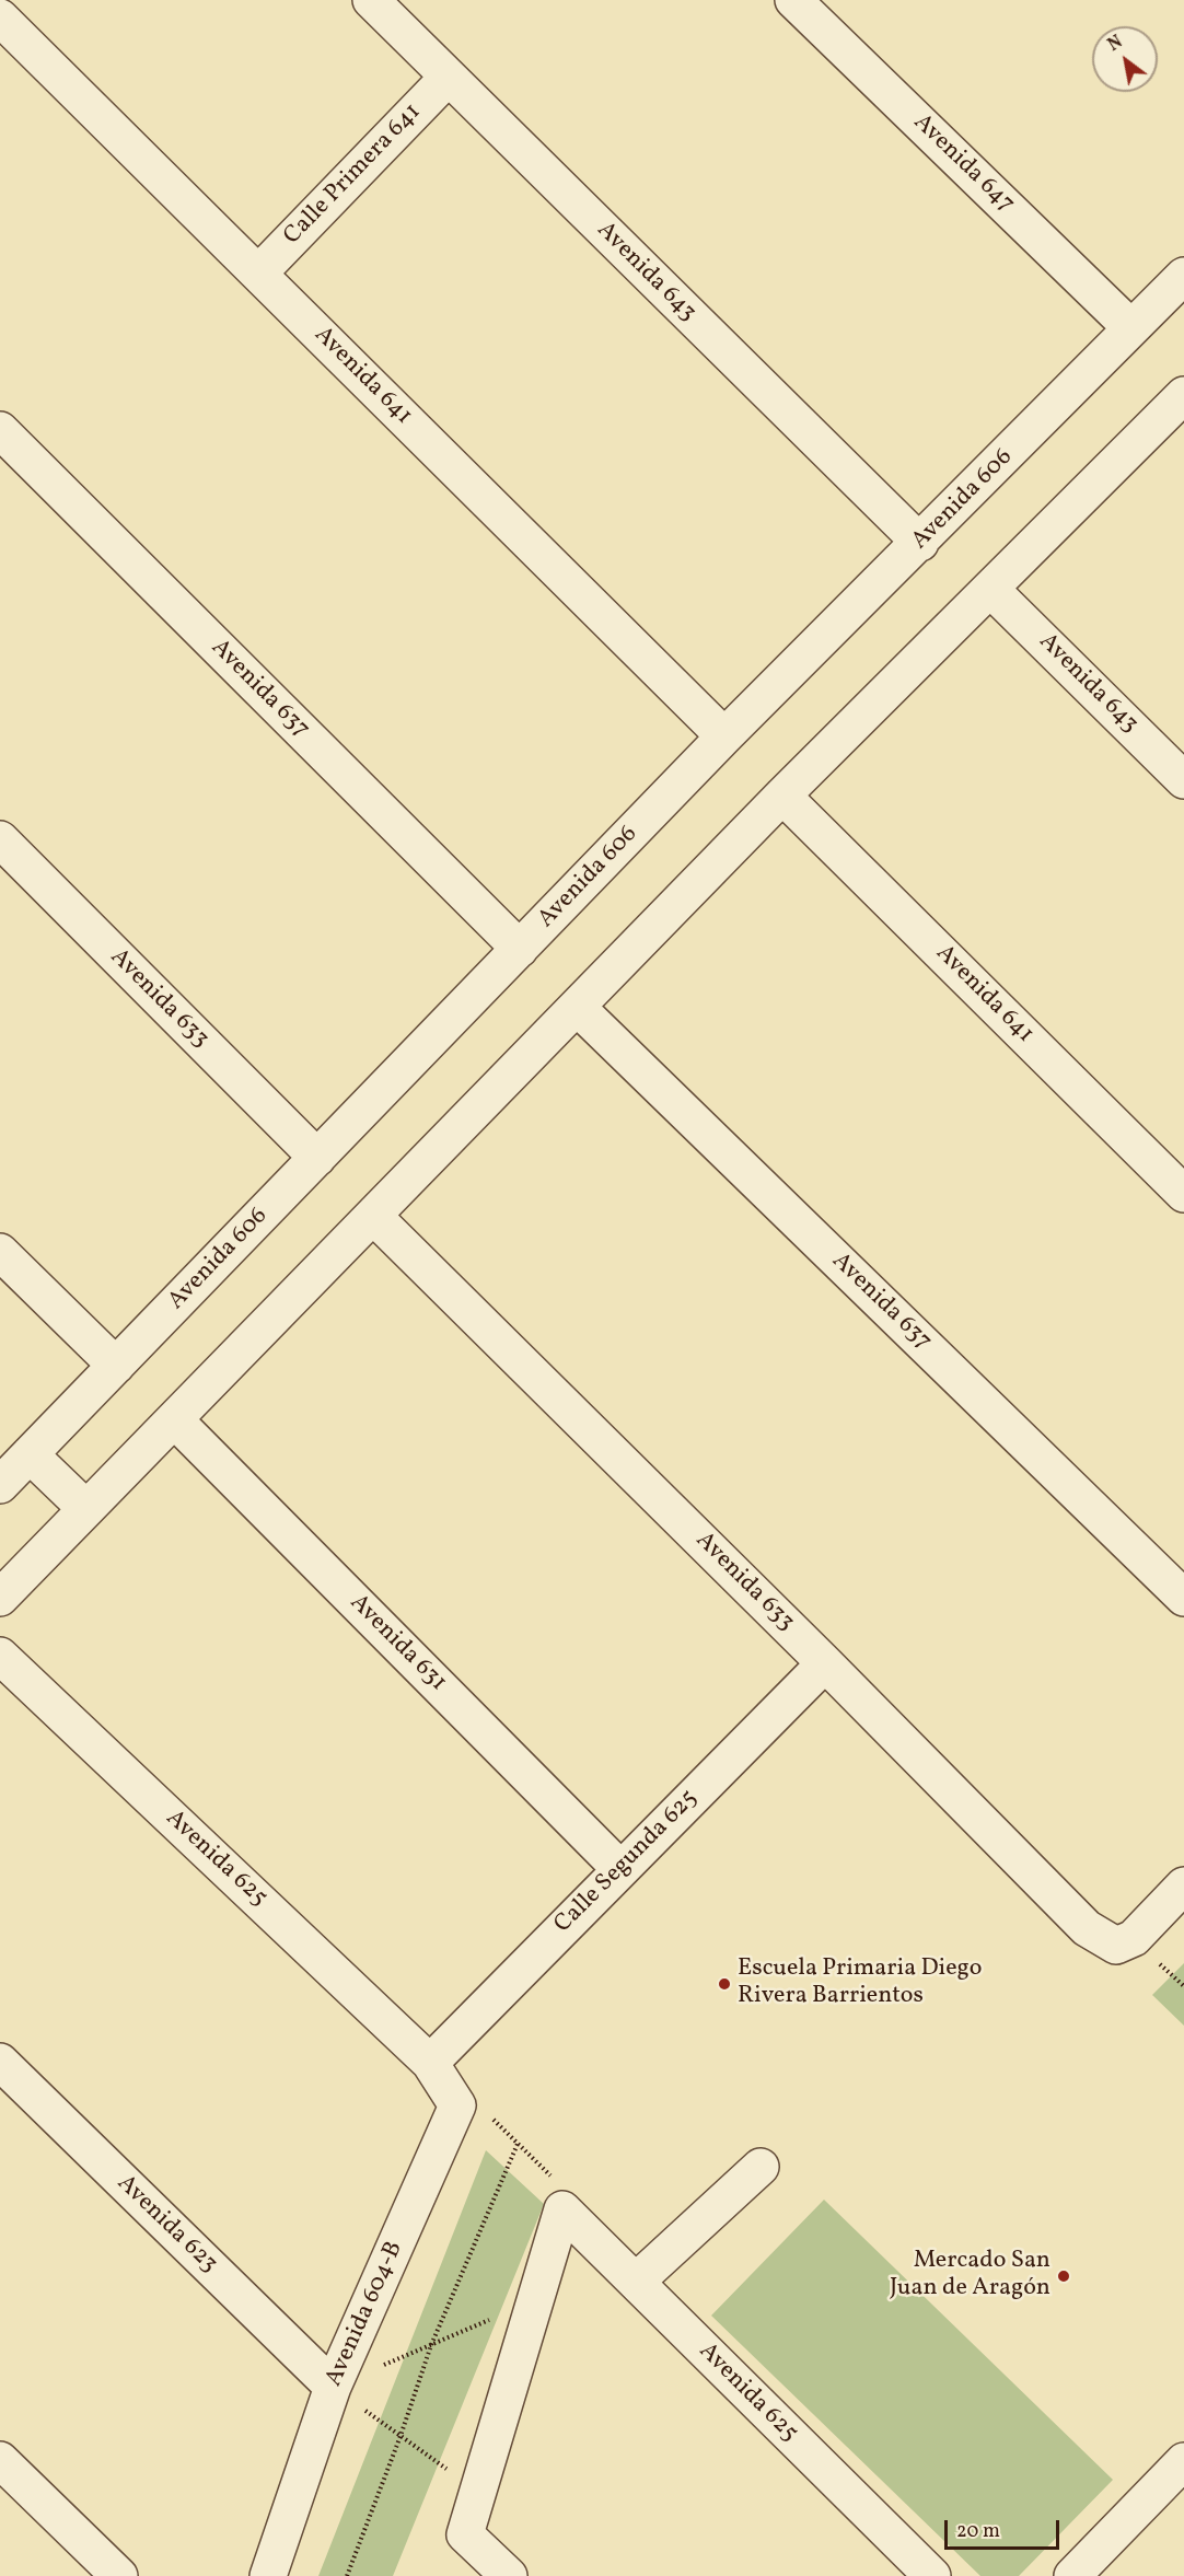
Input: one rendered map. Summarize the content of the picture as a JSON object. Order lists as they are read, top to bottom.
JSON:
{
  "streets": {
    "street": [
      "Avenida 647",
      "Calle Primera 641",
      "Avenida 643",
      "Avenida 641",
      "Avenida 606",
      "Avenida 637",
      "Avenida 633",
      "Avenida 631",
      "Avenida 625",
      "Calle Segunda 625",
      "Avenida 623",
      "Avenida 604-B"
    ]
  },
  "crossings": [
    ["Avenida 647", "Avenida 606"],
    ["Calle Primera 641", "Avenida 643"],
    ["Calle Primera 641", "Avenida 641"],
    ["Avenida 643", "Avenida 606"],
    ["Avenida 641", "Avenida 606"],
    ["Avenida 606", "Avenida 637"],
    ["Avenida 606", "Avenida 633"],
    ["Avenida 633", "Calle Segunda 625"],
    ["Avenida 631", "Calle Segunda 625"],
    ["Avenida 625", "Calle Segunda 625"],
    ["Avenida 623", "Avenida 604-B"]
  ],
  "places": ["Escuela Primaria Diego Rivera Barrientos", "Mercado San Juan de Aragón"],
  "scale_bar": "20 m",
  "north": "top left"
}
